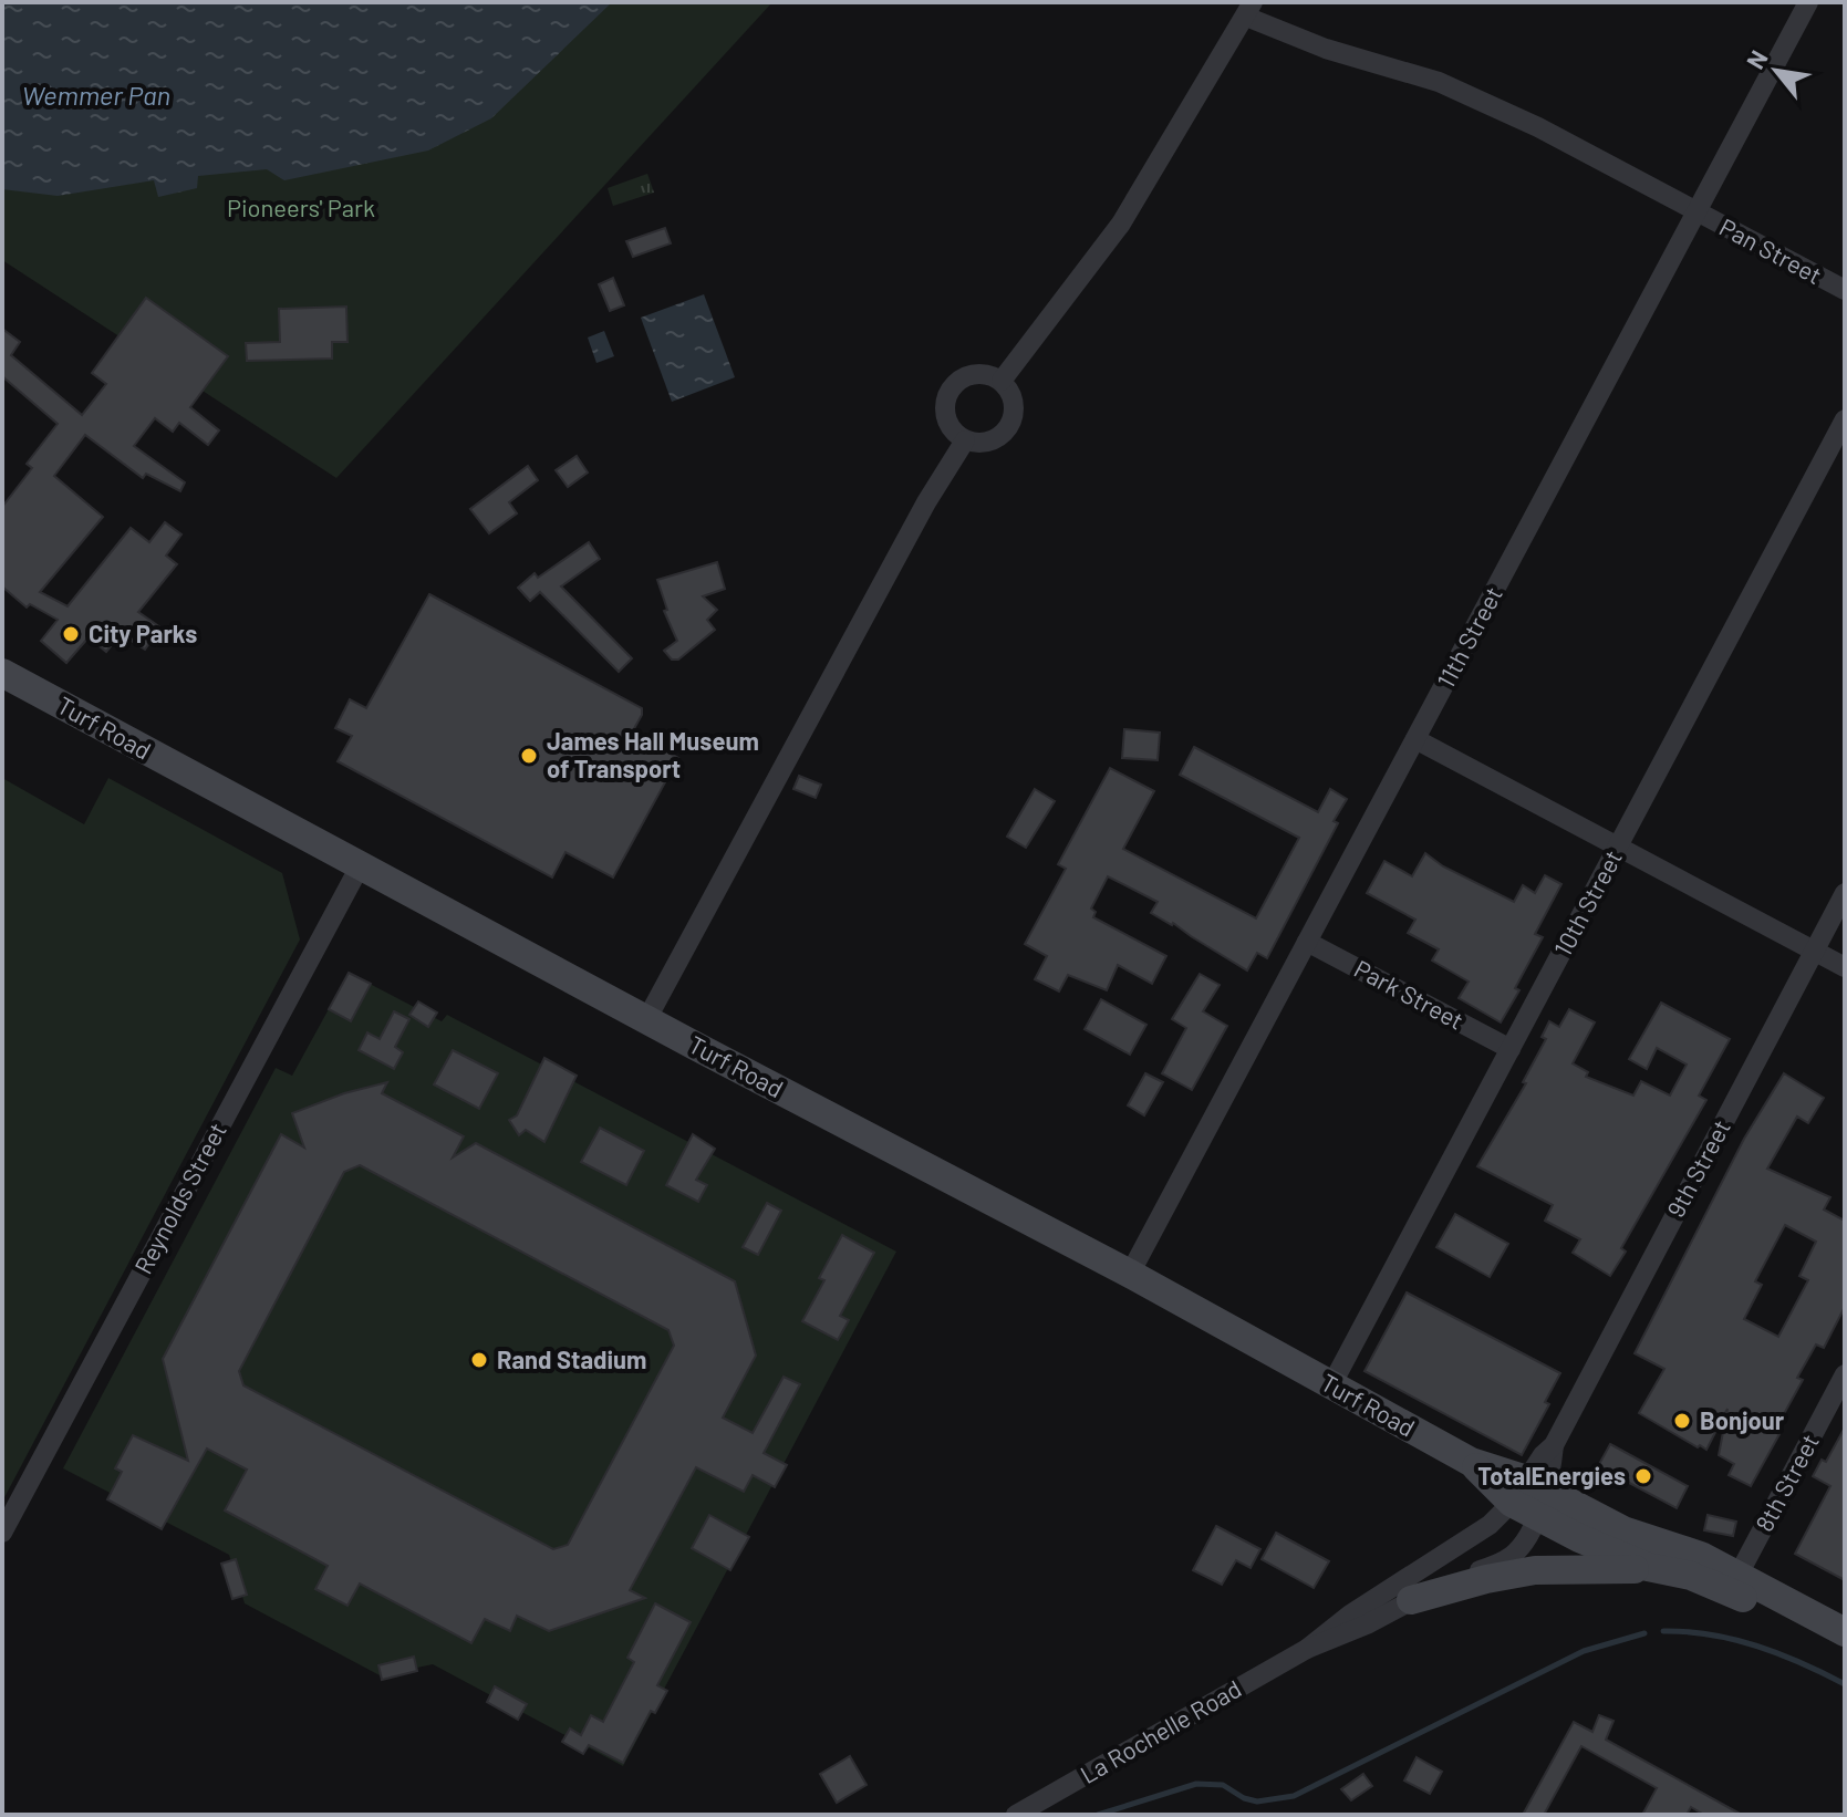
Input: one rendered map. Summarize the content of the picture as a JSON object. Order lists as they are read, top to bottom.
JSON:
{
  "streets": {
    "main road": ["Turf Road"],
    "street": [
      "Pan Street",
      "11th Street",
      "10th Street",
      "Park Street",
      "9th Street",
      "Reynolds Street",
      "8th Street",
      "La Rochelle Road"
    ]
  },
  "crossings": [
    ["Pan Street", "11th Street"],
    ["11th Street", "Turf Road"],
    ["11th Street", "Park Street"],
    ["Turf Road", "10th Street"],
    ["Turf Road", "9th Street"],
    ["Turf Road", "Reynolds Street"],
    ["Turf Road", "8th Street"],
    ["Turf Road", "La Rochelle Road"],
    ["10th Street", "Park Street"],
    ["9th Street", "La Rochelle Road"]
  ],
  "water": ["Wemmer Pan"],
  "parks": ["Pioneers' Park"],
  "places": [
    "City Parks",
    "James Hall Museum of Transport",
    "Rand Stadium",
    "Bonjour",
    "TotalEnergies"
  ],
  "north": "top left"
}
